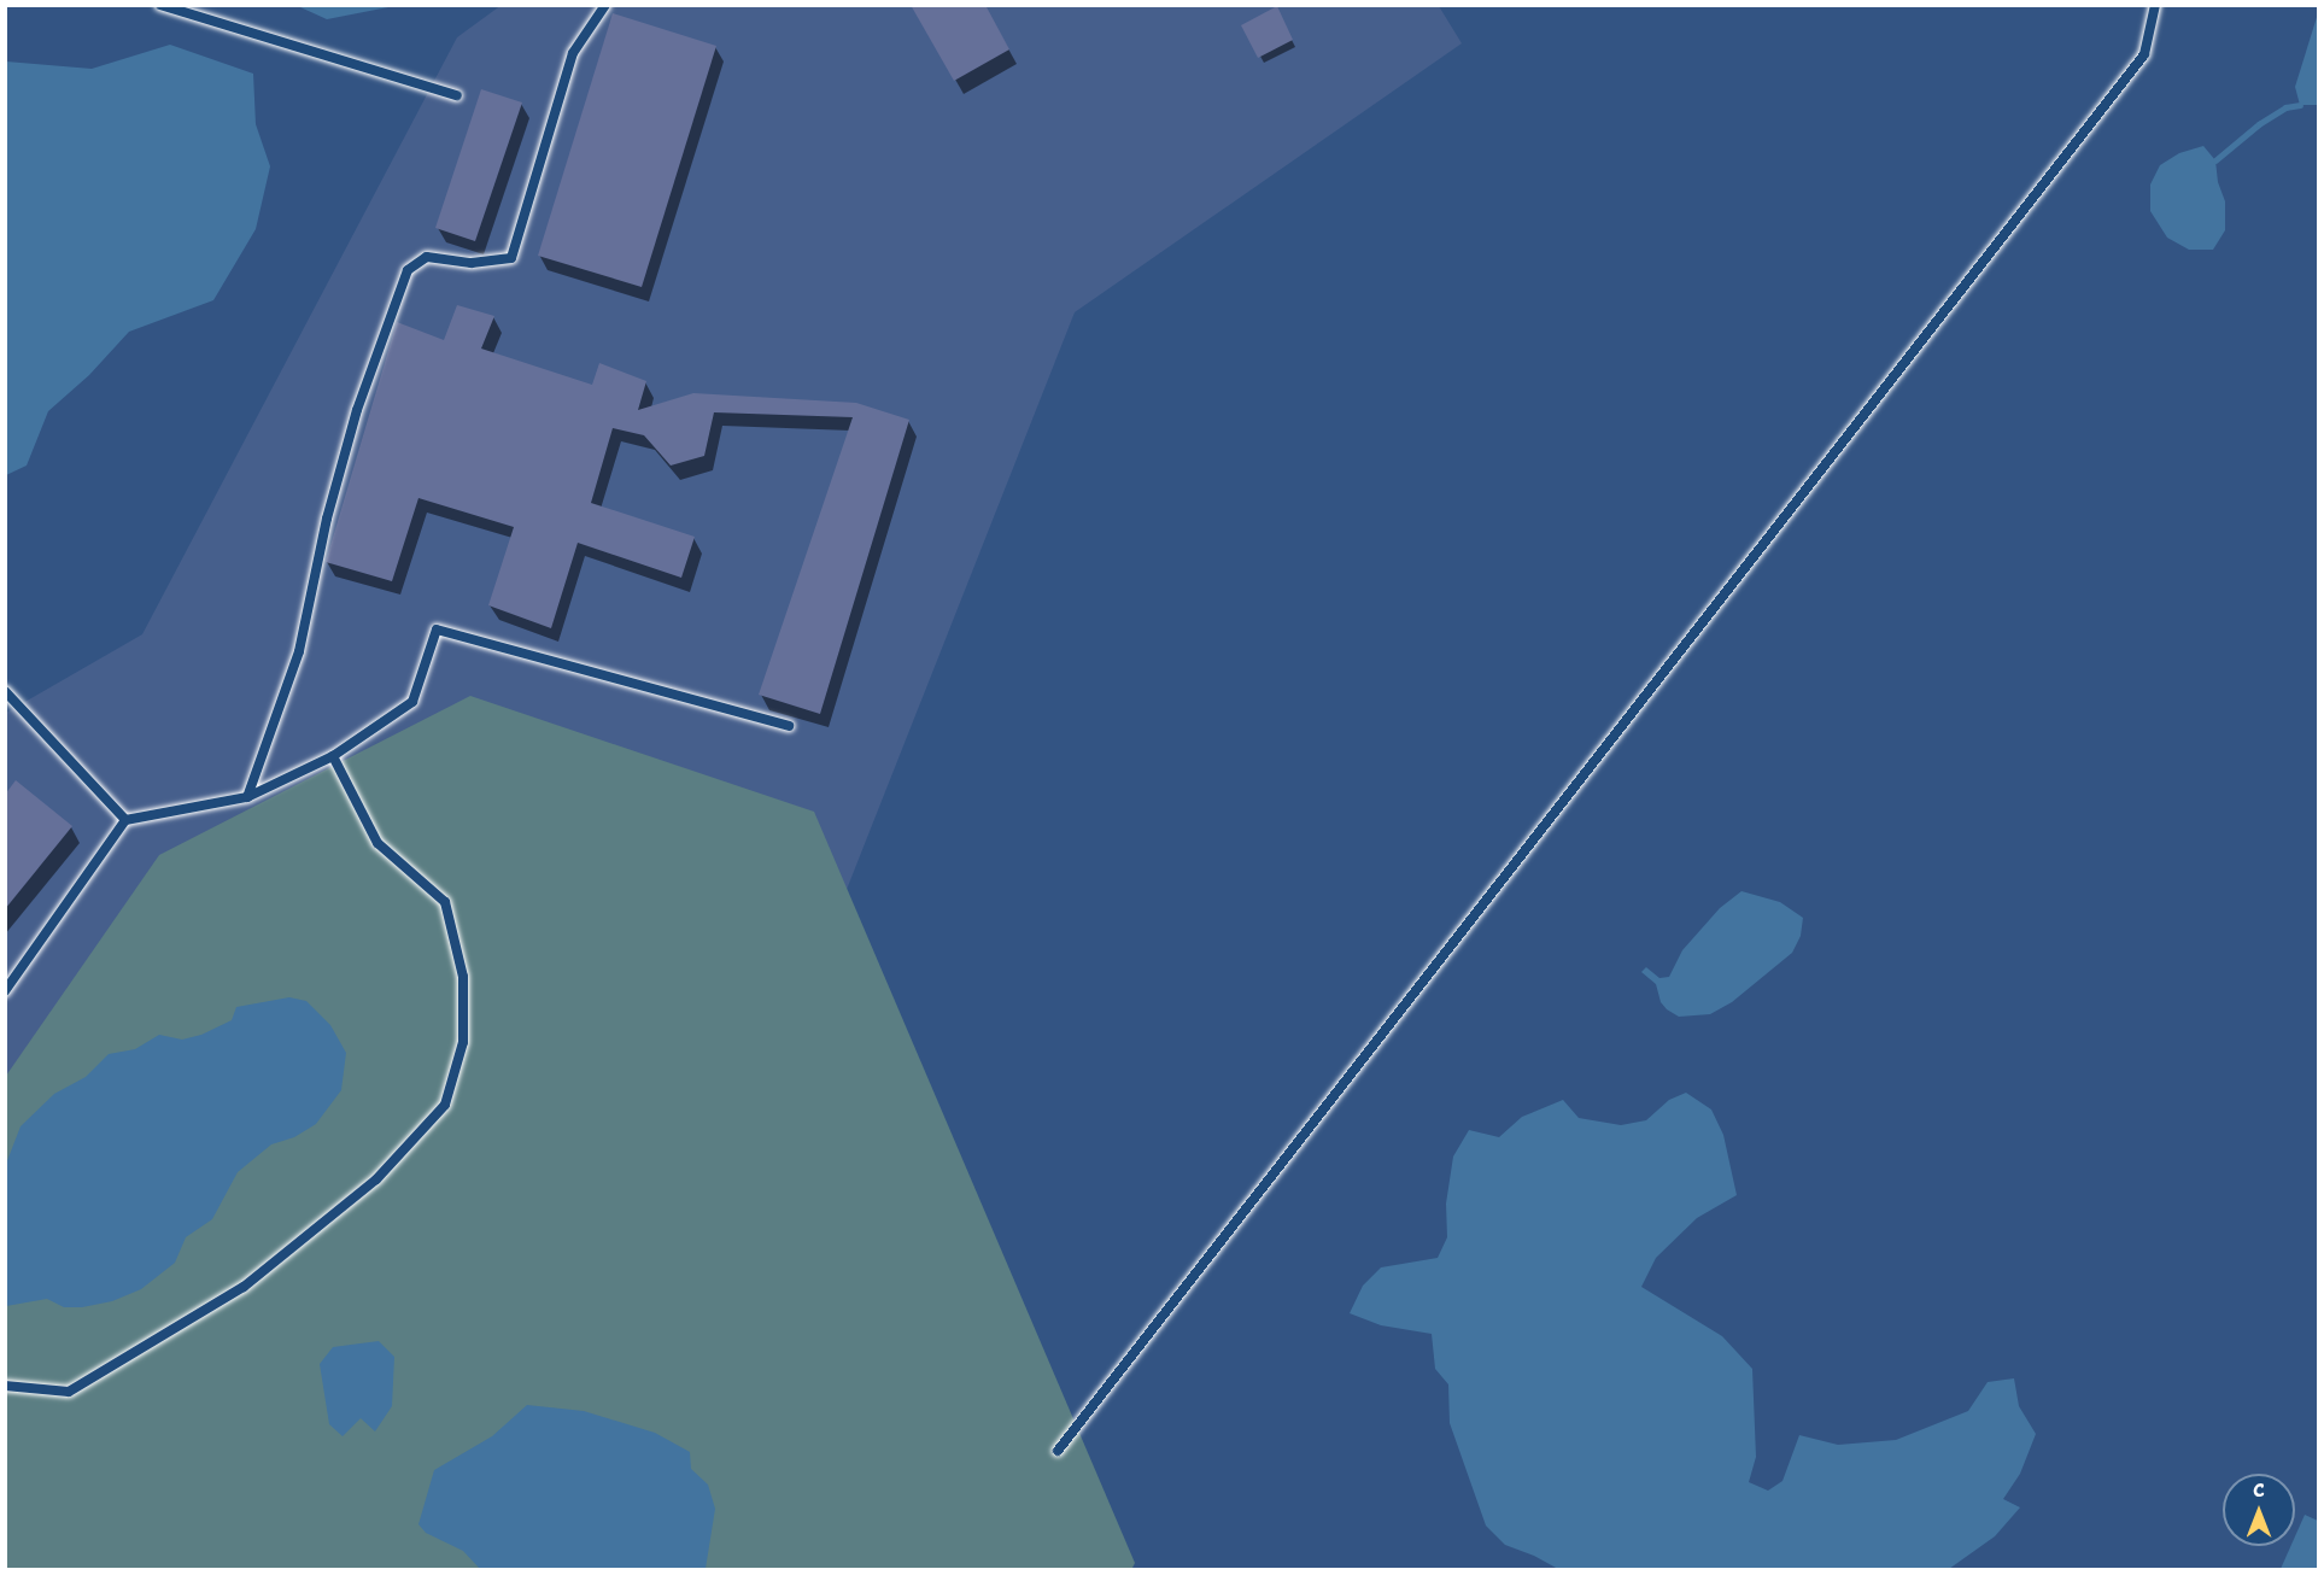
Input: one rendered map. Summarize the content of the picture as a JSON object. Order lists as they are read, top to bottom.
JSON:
{
  "north": "top"
}
